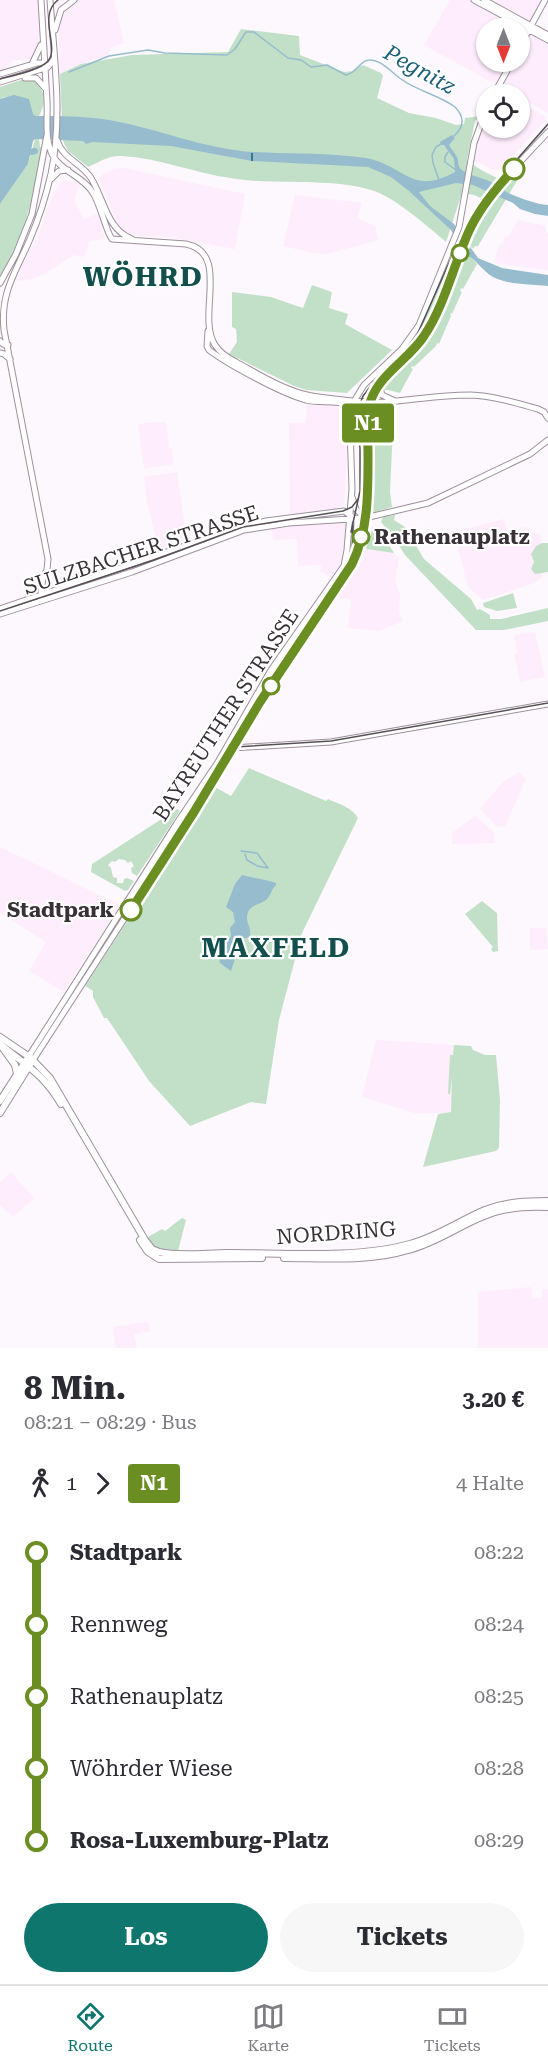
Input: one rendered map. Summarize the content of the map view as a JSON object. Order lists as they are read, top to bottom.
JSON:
{
  "streets": {
    "main road": ["SULZBACHER STRASSE", "BAYREUTHER STRASSE", "NORDRING"]
  },
  "crossings": [
    ["SULZBACHER STRASSE", "BAYREUTHER STRASSE"],
    ["BAYREUTHER STRASSE", "NORDRING"]
  ],
  "districts": ["WÖHRD", "MAXFELD"],
  "water": ["Pegnitz"],
  "places": ["Rathenauplatz", "Stadtpark"],
  "lines": ["bus line N1"],
  "north": "bottom",
  "page": {
    "on_map": "N1",
    "heading": ["8 Min.", "08:21 – 08:29 · Bus", "3.20 €"],
    "legs": ["1", "N1", "4 Halte"],
    "list": [
      {
        "name": "Stadtpark",
        "value": "08:22"
      },
      {
        "name": "Rennweg",
        "value": "08:24"
      },
      {
        "name": "Rathenauplatz",
        "value": "08:25"
      },
      {
        "name": "Wöhrder Wiese",
        "value": "08:28"
      },
      {
        "name": "Rosa-Luxemburg-Platz",
        "value": "08:29"
      }
    ],
    "buttons": ["Los", "Tickets"],
    "tabs": ["Route", "Karte", "Tickets"]
  }
}
